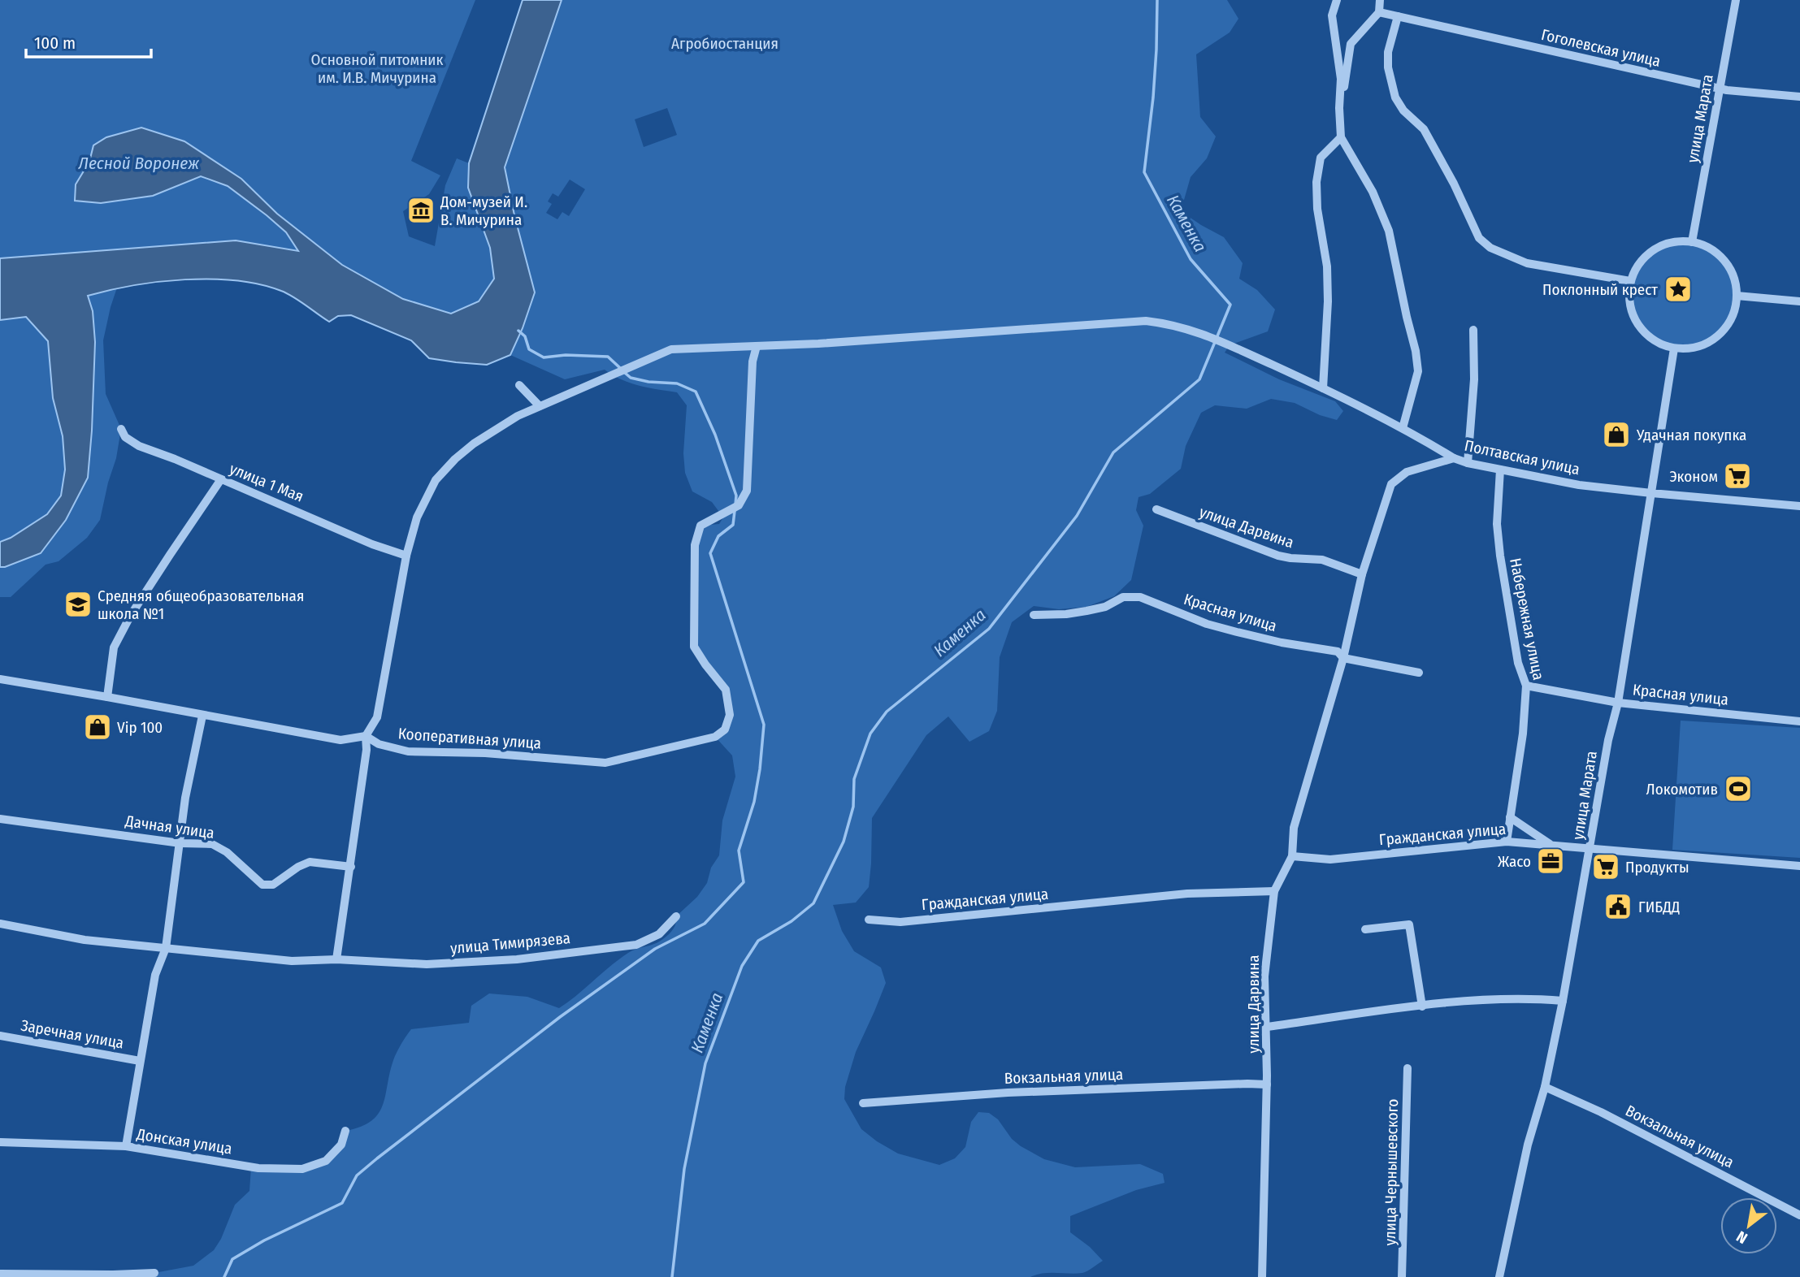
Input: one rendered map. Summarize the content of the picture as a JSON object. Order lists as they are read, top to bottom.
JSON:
{
  "streets": {
    "street": [
      "Гоголевская улица",
      "улица Марата",
      "Полтавская улица",
      "улица 1 Мая",
      "улица Дарвина",
      "Красная улица",
      "Набережная улица",
      "Кооперативная улица",
      "Дачная улица",
      "Гражданская улица",
      "улица Тимирязева",
      "Заречная улица",
      "Вокзальная улица",
      "Донская улица",
      "улица Чернышевского"
    ]
  },
  "crossings": [
    ["Гоголевская улица", "улица Марата"],
    ["улица Марата", "Полтавская улица"],
    ["улица Марата", "Красная улица"],
    ["улица Марата", "Гражданская улица"],
    ["улица Марата", "Вокзальная улица"],
    ["Полтавская улица", "улица Дарвина"],
    ["Полтавская улица", "Набережная улица"],
    ["Полтавская улица", "Кооперативная улица"],
    ["улица Дарвина", "Красная улица"],
    ["улица Дарвина", "Гражданская улица"],
    ["улица Дарвина", "Вокзальная улица"],
    ["Красная улица", "Набережная улица"],
    ["Набережная улица", "Гражданская улица"]
  ],
  "water": ["Лесной Воронеж", "Каменка"],
  "parks": ["Агробиостанция", "Основной питомник им. И.В. Мичурина"],
  "places": {
    "museum": ["Дом-музей И. В. Мичурина"],
    "place": ["Поклонный крест"],
    "shop": ["Удачная покупка", "Vip 100"],
    "supermarket": ["Эконом", "Продукты"],
    "school or university": ["Средняя общеобразовательная школа №1"],
    "sports": ["Локомотив"],
    "office": ["Жасо"],
    "public building": ["ГИБДД"]
  },
  "scale_bar": "100 m",
  "north": "bottom left"
}
